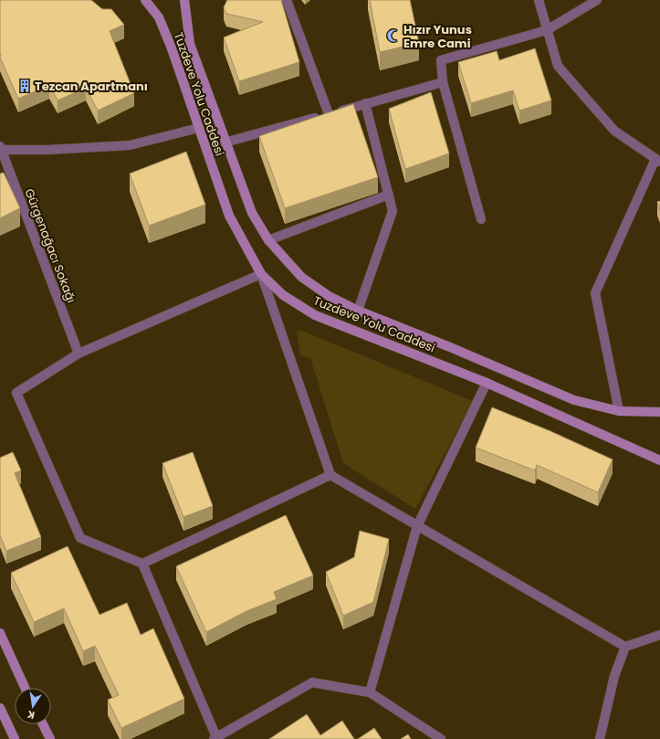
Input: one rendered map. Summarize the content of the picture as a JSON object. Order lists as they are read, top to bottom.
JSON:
{
  "streets": {
    "main road": ["Tuzdeve Yolu Caddesi"],
    "street": ["Gürgenağacı Sokağı"]
  },
  "places": {
    "mosque": ["Hızır Yunus Emre Cami"],
    "building": ["Tezcan Apartmanı"]
  },
  "north": "bottom"
}
